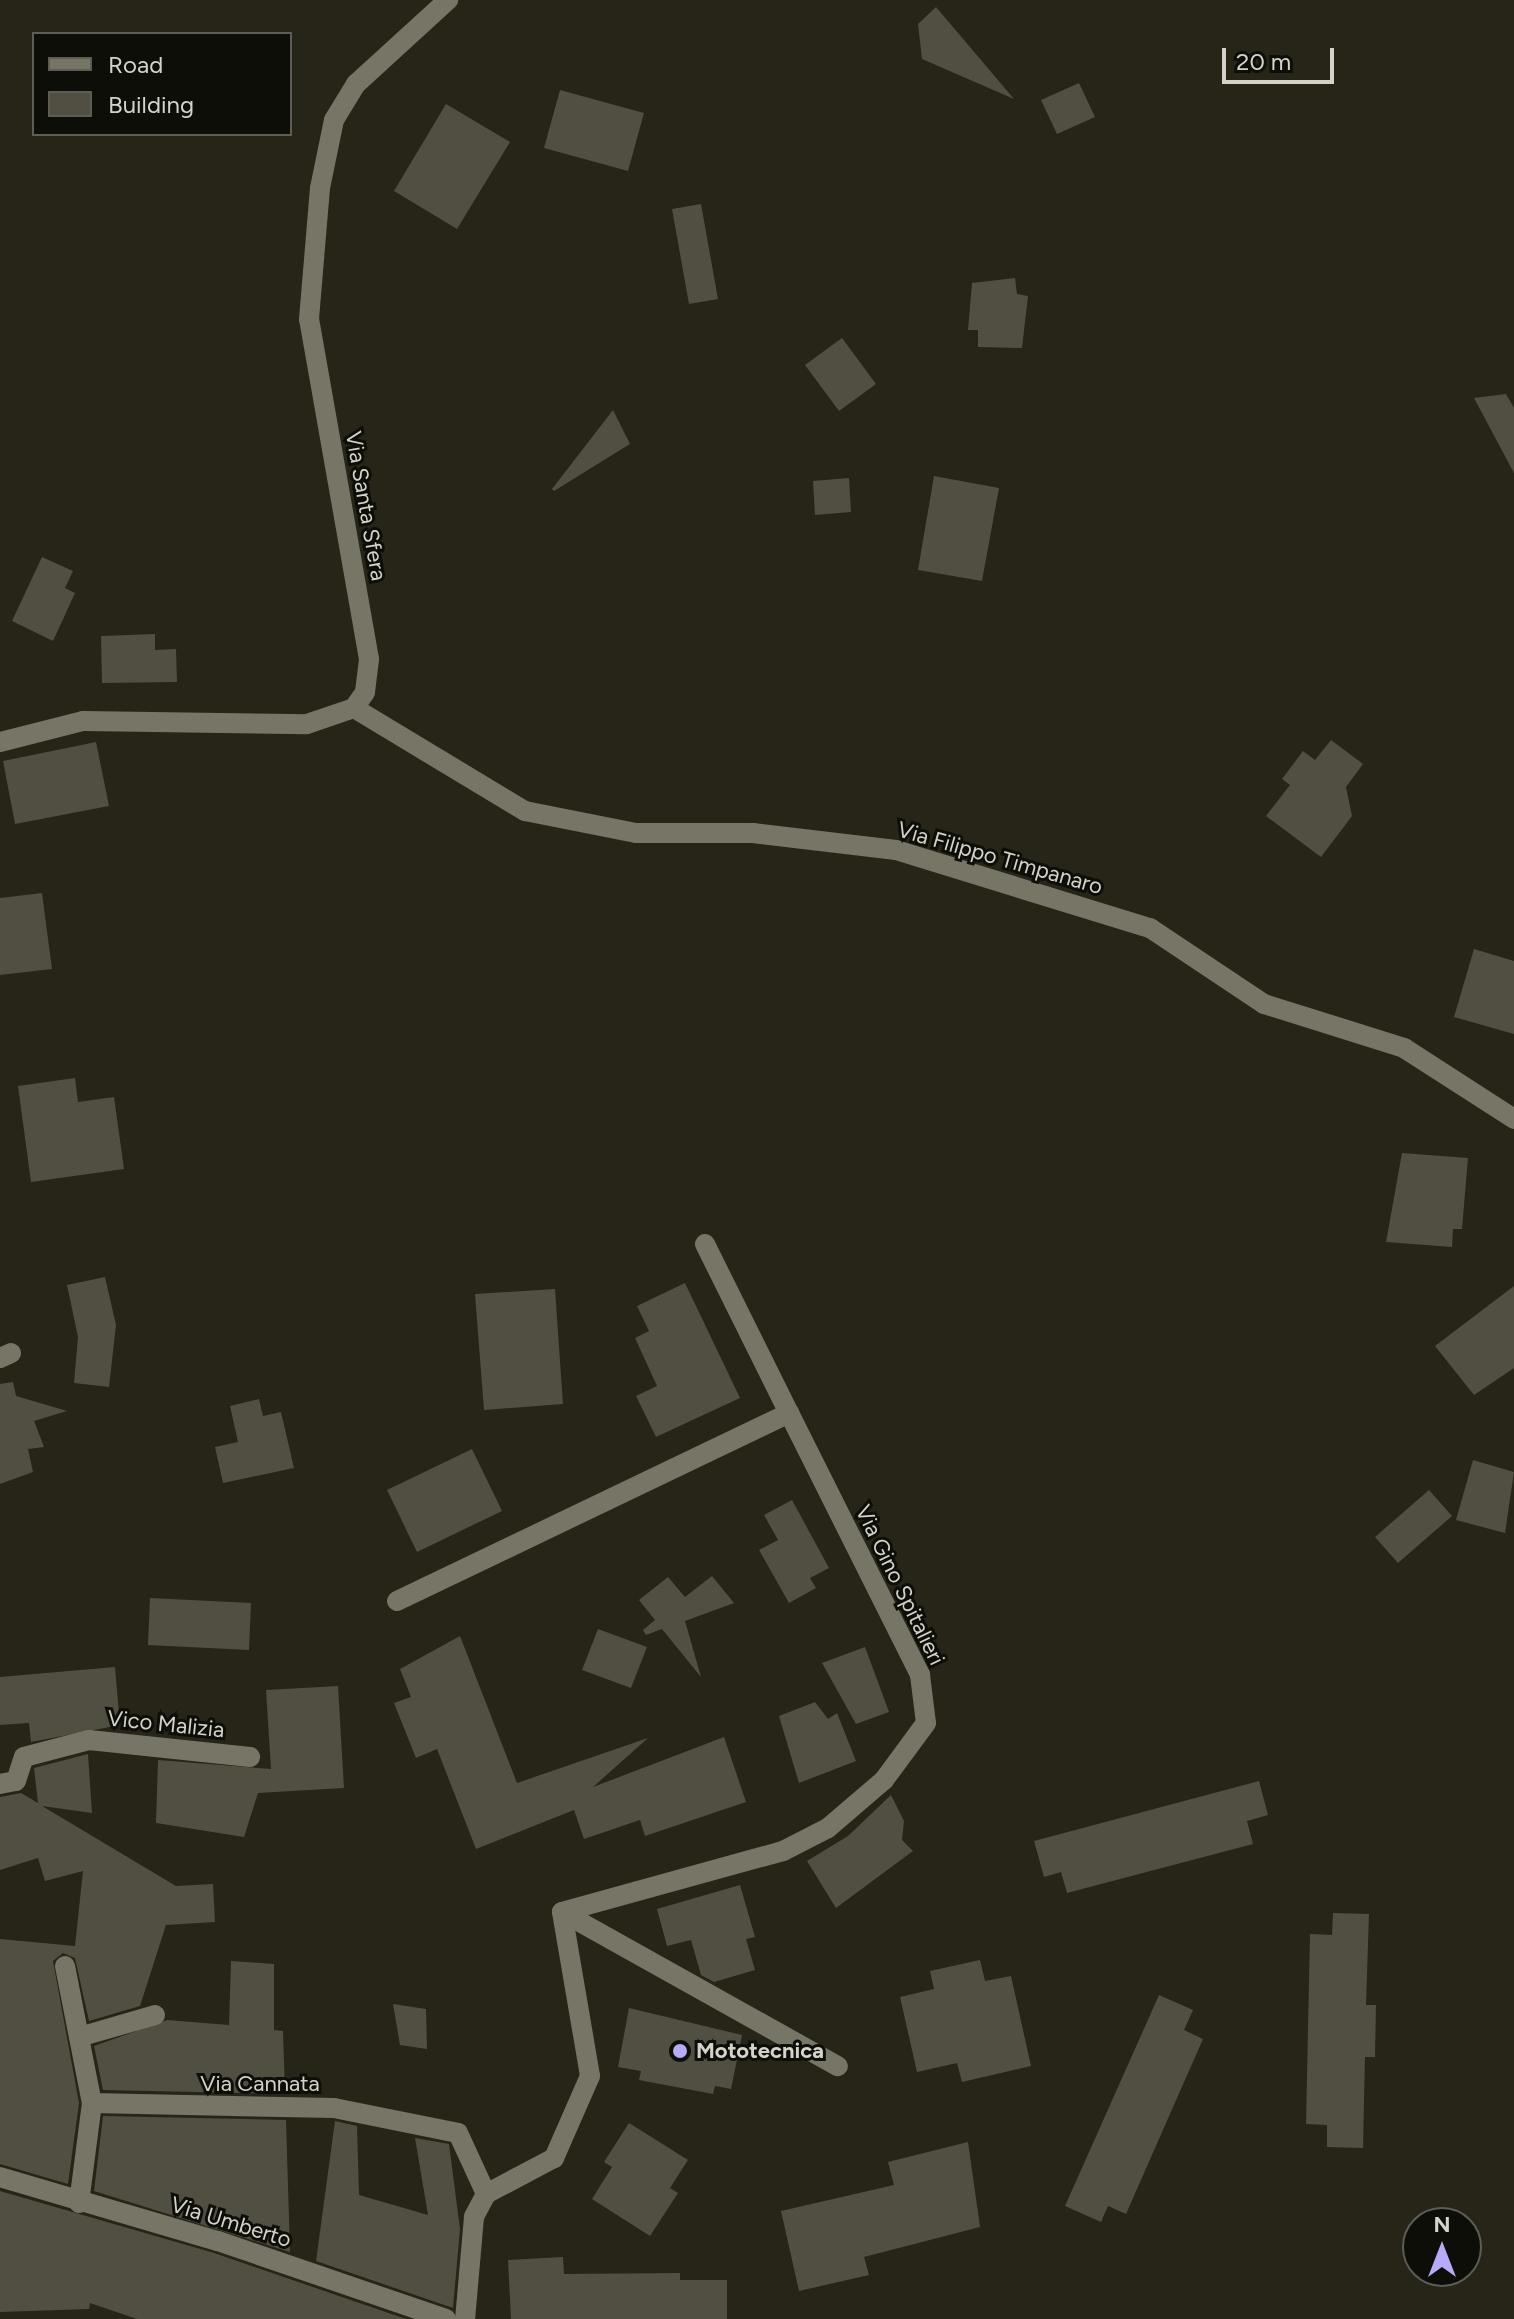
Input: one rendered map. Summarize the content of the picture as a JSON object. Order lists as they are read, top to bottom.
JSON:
{
  "streets": {
    "street": [
      "Via Santa Sfera",
      "Via Filippo Timpanaro",
      "Via Gino Spitalieri",
      "Vico Malizia",
      "Via Cannata",
      "Via Umberto"
    ]
  },
  "crossings": [
    ["Via Santa Sfera", "Via Filippo Timpanaro"]
  ],
  "places": ["Mototecnica"],
  "legend": ["Road", "Building"],
  "scale_bar": "20 m",
  "north": "top"
}
